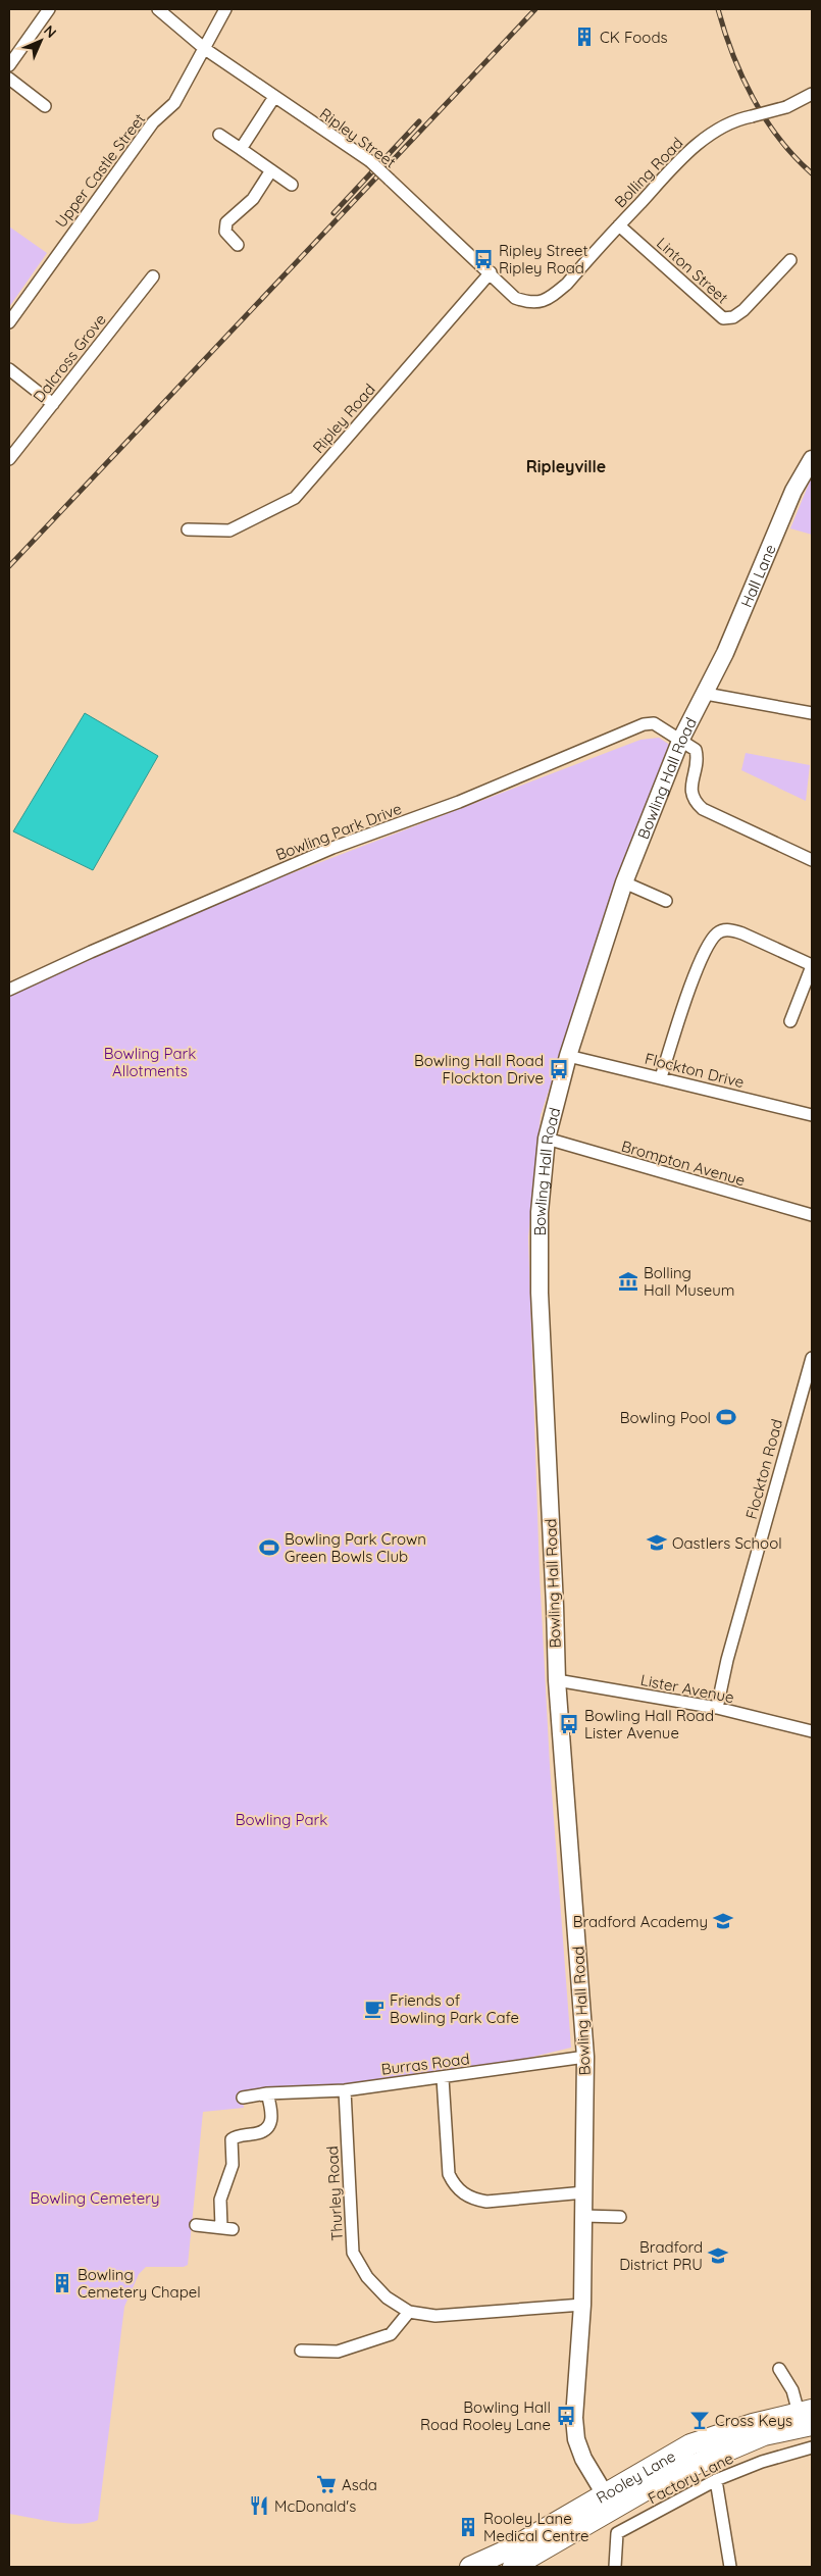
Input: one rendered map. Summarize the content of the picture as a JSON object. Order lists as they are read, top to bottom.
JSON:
{
  "streets": {
    "highway": ["Rooley Lane"],
    "street": [
      "Ripley Street",
      "Upper Castle Street",
      "Bolling Road",
      "Linton Street",
      "Dalcross Grove",
      "Ripley Road",
      "Hall Lane",
      "Bowling Hall Road",
      "Bowling Park Drive",
      "Flockton Drive",
      "Brompton Avenue",
      "Flockton Road",
      "Lister Avenue",
      "Burras Road",
      "Thurley Road",
      "Factory Lane"
    ]
  },
  "crossings": [
    ["Ripley Street", "Upper Castle Street"],
    ["Ripley Street", "Bolling Road"],
    ["Ripley Street", "Ripley Road"],
    ["Bolling Road", "Linton Street"],
    ["Hall Lane", "Bowling Hall Road"],
    ["Bowling Hall Road", "Bowling Park Drive"],
    ["Bowling Hall Road", "Flockton Drive"],
    ["Bowling Hall Road", "Brompton Avenue"],
    ["Bowling Hall Road", "Lister Avenue"],
    ["Bowling Hall Road", "Burras Road"],
    ["Bowling Hall Road", "Thurley Road"],
    ["Bowling Hall Road", "Rooley Lane"],
    ["Flockton Road", "Lister Avenue"],
    ["Burras Road", "Thurley Road"]
  ],
  "districts": ["Ripleyville"],
  "parks": ["Bowling Park Allotments", "Bowling Park", "Bowling Cemetery"],
  "places": {
    "building": ["CK Foods", "Bowling Cemetery Chapel", "Rooley Lane Medical Centre"],
    "bus stop": [
      "Ripley Street Ripley Road",
      "Bowling Hall Road Flockton Drive",
      "Bowling Hall Road Lister Avenue",
      "Bowling Hall Road Rooley Lane"
    ],
    "museum": ["Bolling Hall Museum"],
    "sports": ["Bowling Pool", "Bowling Park Crown Green Bowls Club"],
    "school or university": ["Oastlers School", "Bradford Academy", "Bradford District PRU"],
    "cafe": ["Friends of Bowling Park Cafe"],
    "bar": ["Cross Keys"],
    "supermarket": ["Asda"],
    "restaurant": ["McDonald's"]
  },
  "north": "top right"
}
